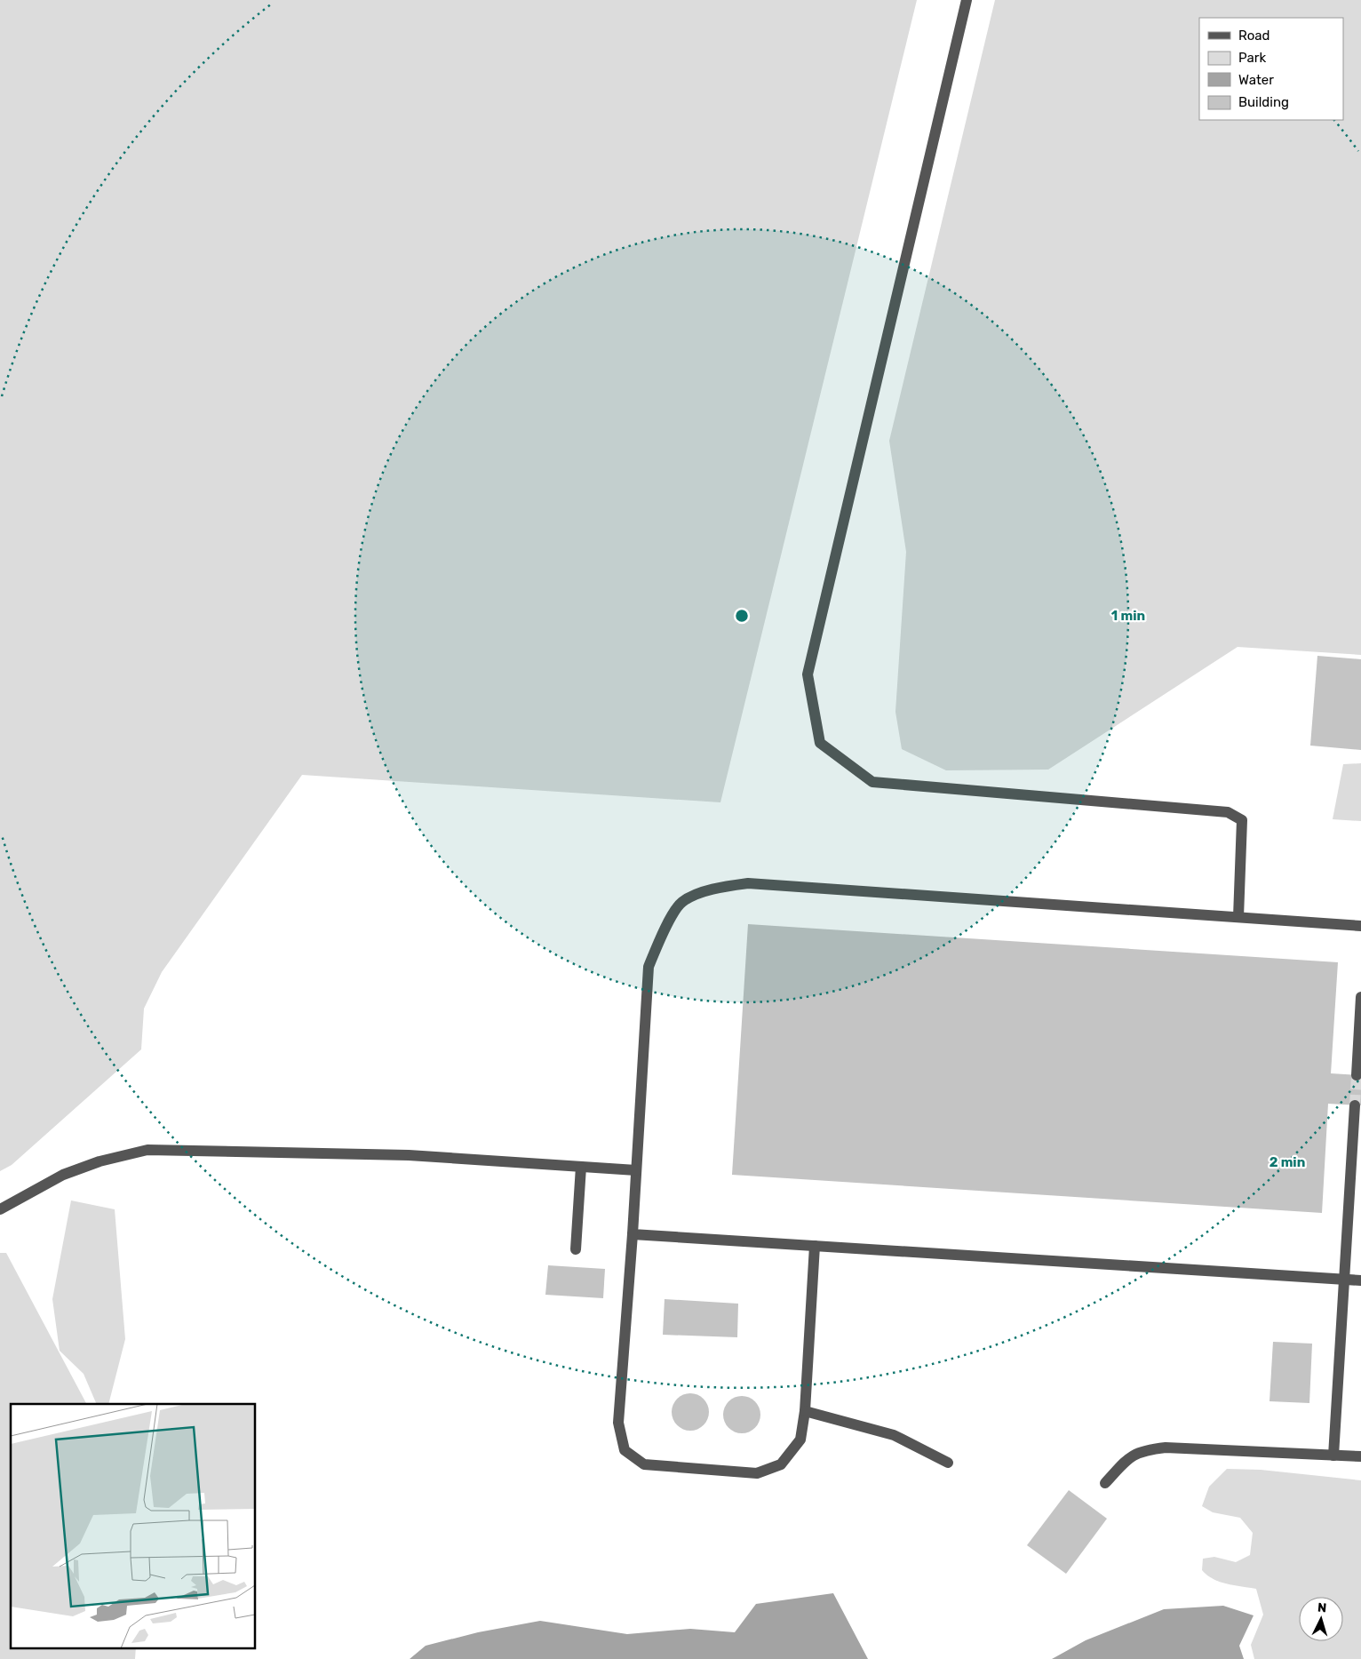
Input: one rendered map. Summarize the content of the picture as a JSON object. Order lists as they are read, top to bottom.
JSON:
{
  "legend": [
    "Road",
    "Park",
    "Water",
    "Building"
  ],
  "north": "top",
  "rings": ["1 min", "2 min"]
}
